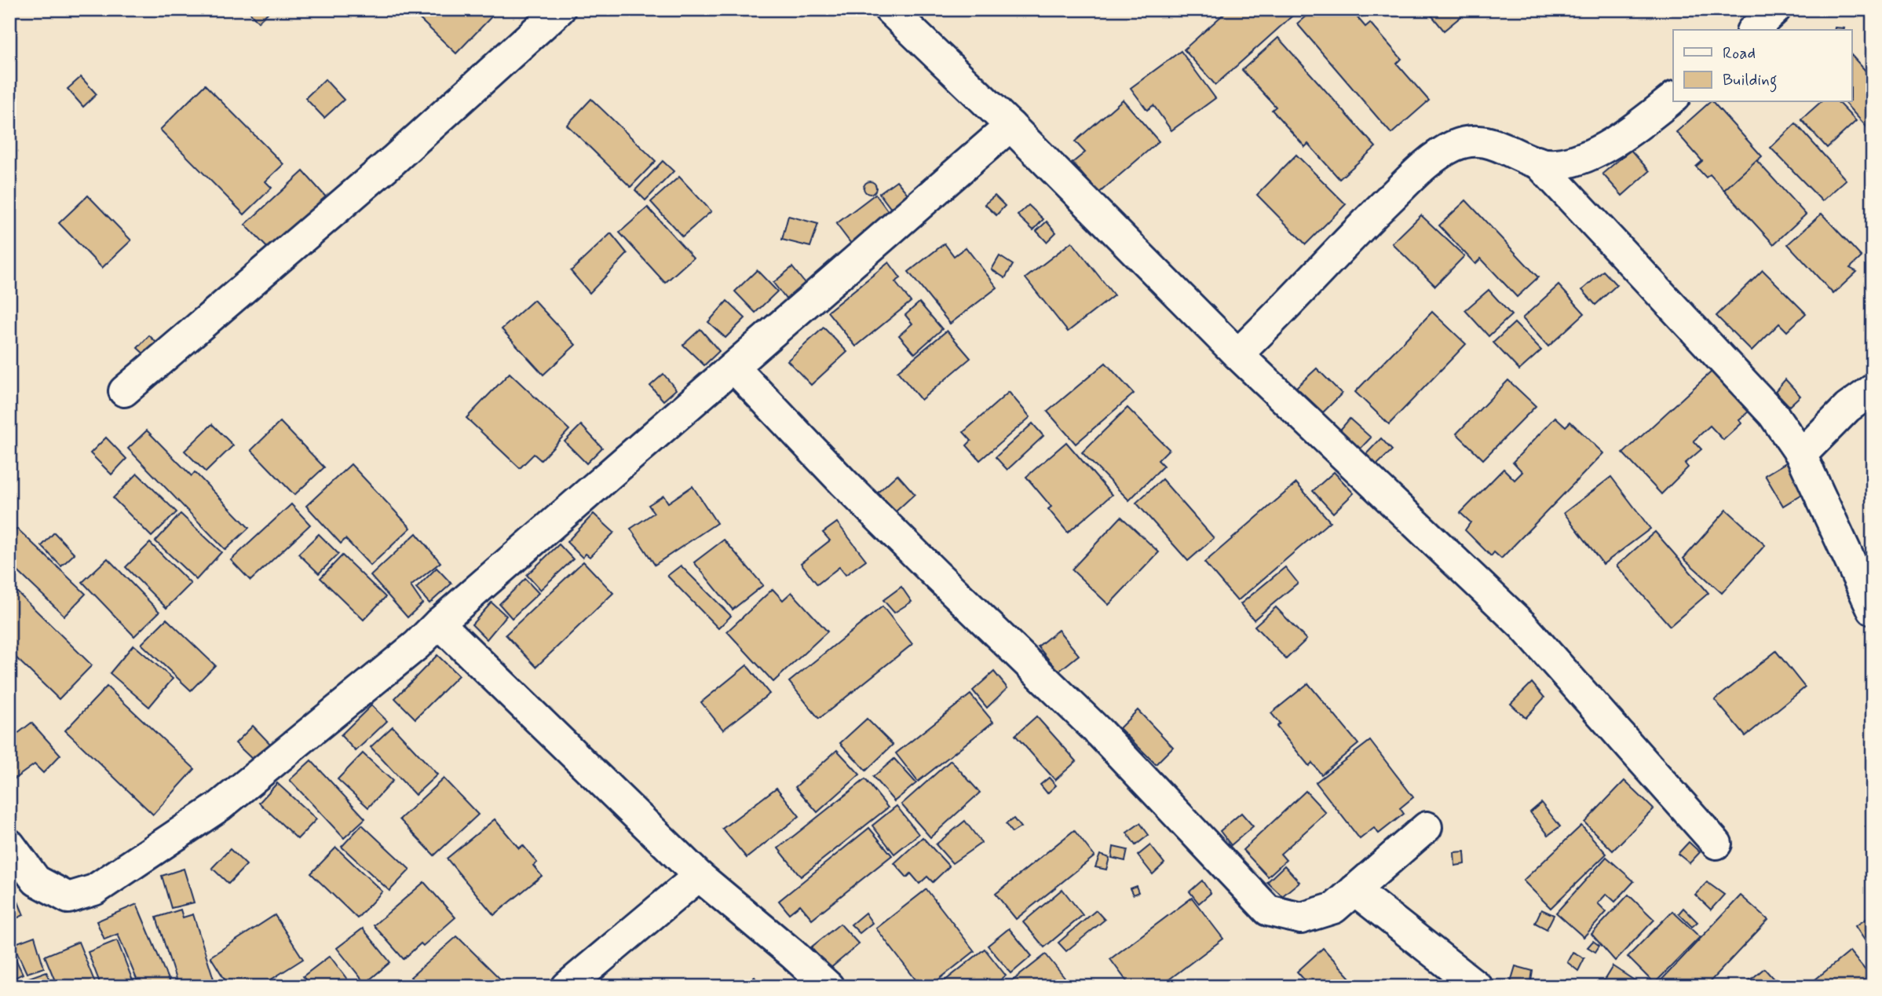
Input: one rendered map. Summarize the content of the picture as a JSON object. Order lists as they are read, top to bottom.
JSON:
{
  "legend": ["Road", "Building"]
}
